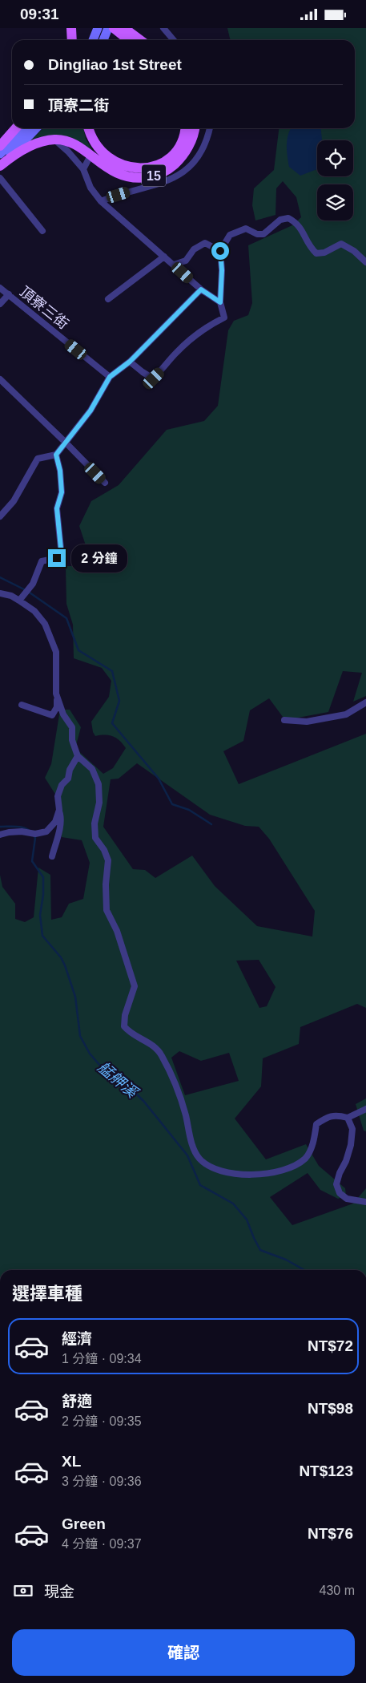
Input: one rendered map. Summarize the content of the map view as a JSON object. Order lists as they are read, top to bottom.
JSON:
{
  "streets": {
    "main road": ["15"],
    "street": ["頂寮三街"]
  },
  "water": ["艋舺溪"],
  "page": {
    "status": "09:31",
    "banner": ["Dingliao 1st Street", "頂寮二街"],
    "bubble": "2 分鐘",
    "heading": "選擇車種",
    "list": [
      {
        "name": "經濟",
        "note": "1 分鐘 · 09:34",
        "value": "NT$72"
      },
      {
        "name": "舒適",
        "note": "2 分鐘 · 09:35",
        "value": "NT$98"
      },
      {
        "name": "XL",
        "note": "3 分鐘 · 09:36",
        "value": "NT$123"
      },
      {
        "name": "Green",
        "note": "4 分鐘 · 09:37",
        "value": "NT$76"
      }
    ],
    "pay": ["現金", "430 m"],
    "buttons": "確認"
  }
}
